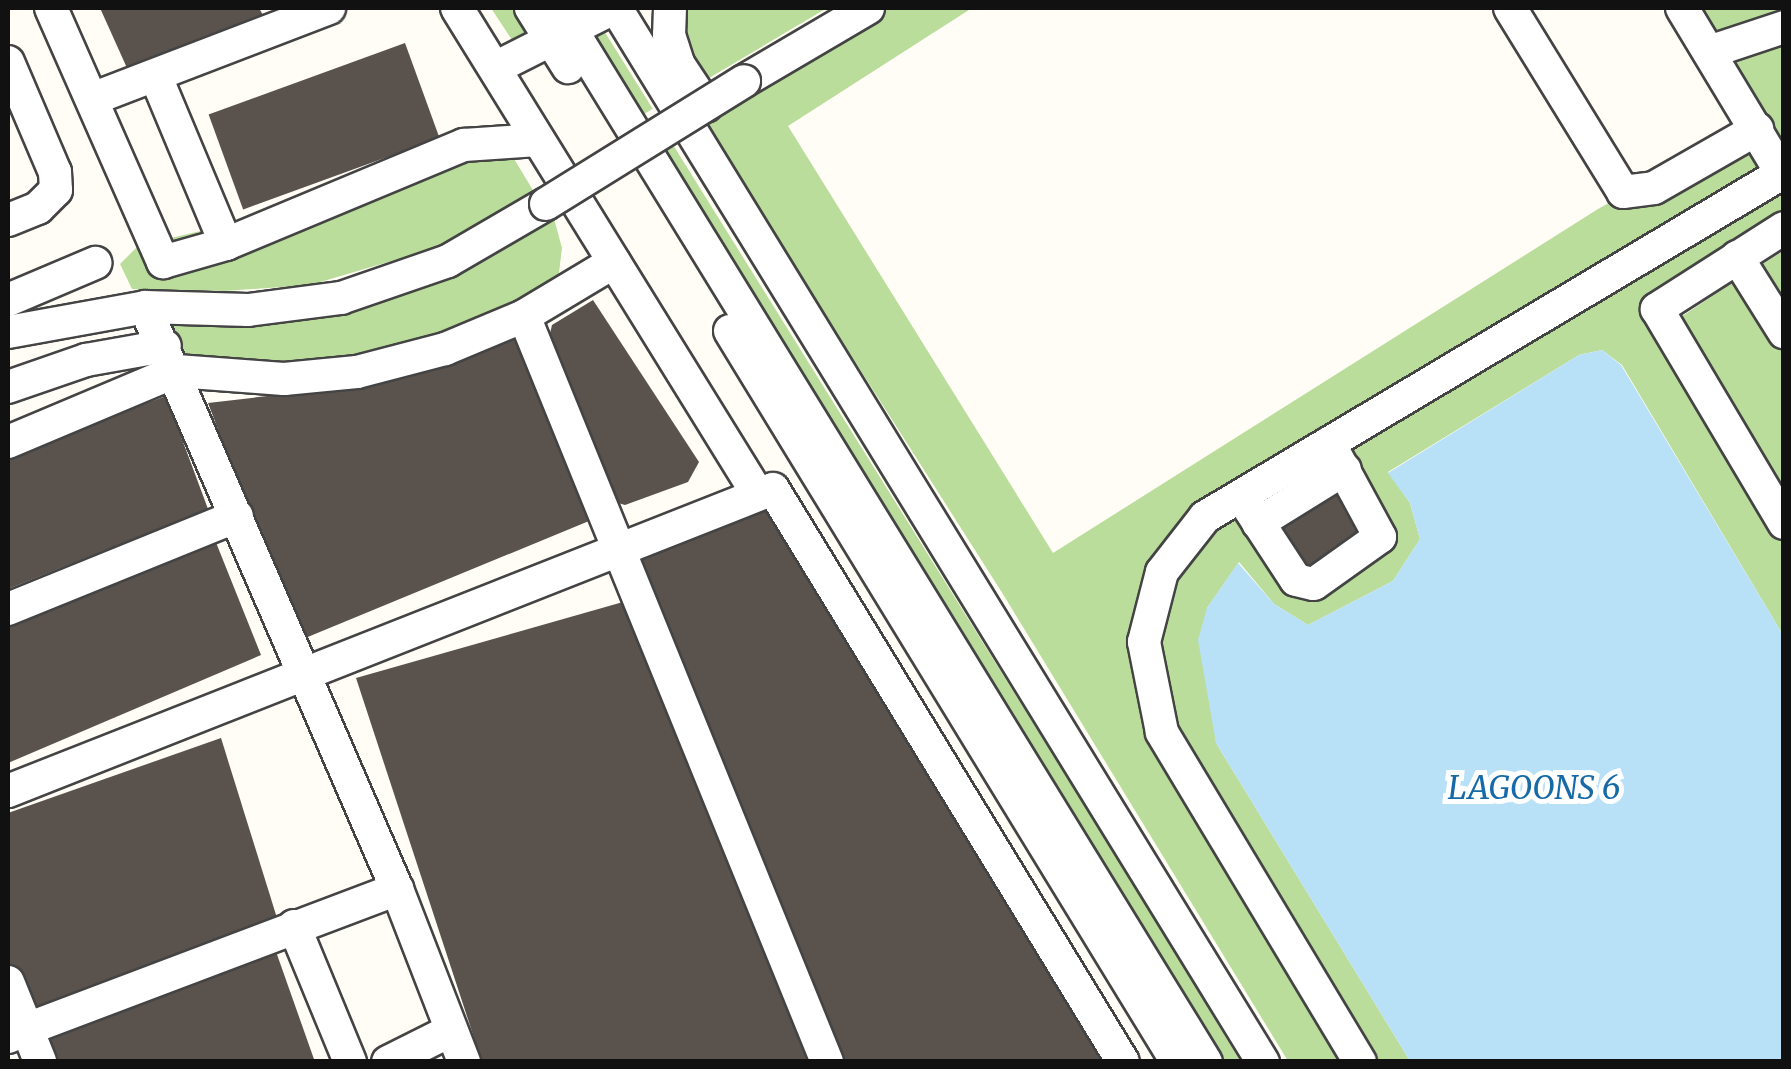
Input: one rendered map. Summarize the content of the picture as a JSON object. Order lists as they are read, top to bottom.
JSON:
{
  "water": ["LAGOONS 6"]
}
